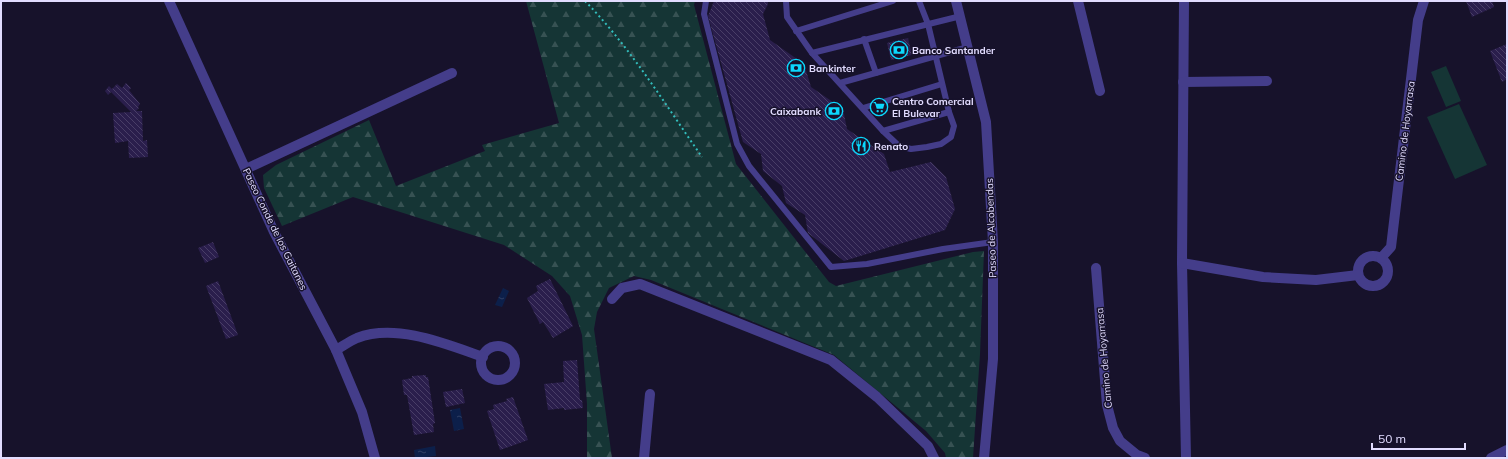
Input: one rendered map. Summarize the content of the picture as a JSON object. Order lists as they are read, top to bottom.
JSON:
{
  "streets": {
    "street": ["Camino de Hoyarrasa", "Paseo de Alcobendas", "Paseo Conde de los Gaitanes"]
  },
  "places": {
    "bank": ["Banco Santander", "Bankinter", "Caixabank"],
    "supermarket": ["Centro Comercial El Bulevar"],
    "restaurant": ["Renato"]
  },
  "scale_bar": "50 m"
}
